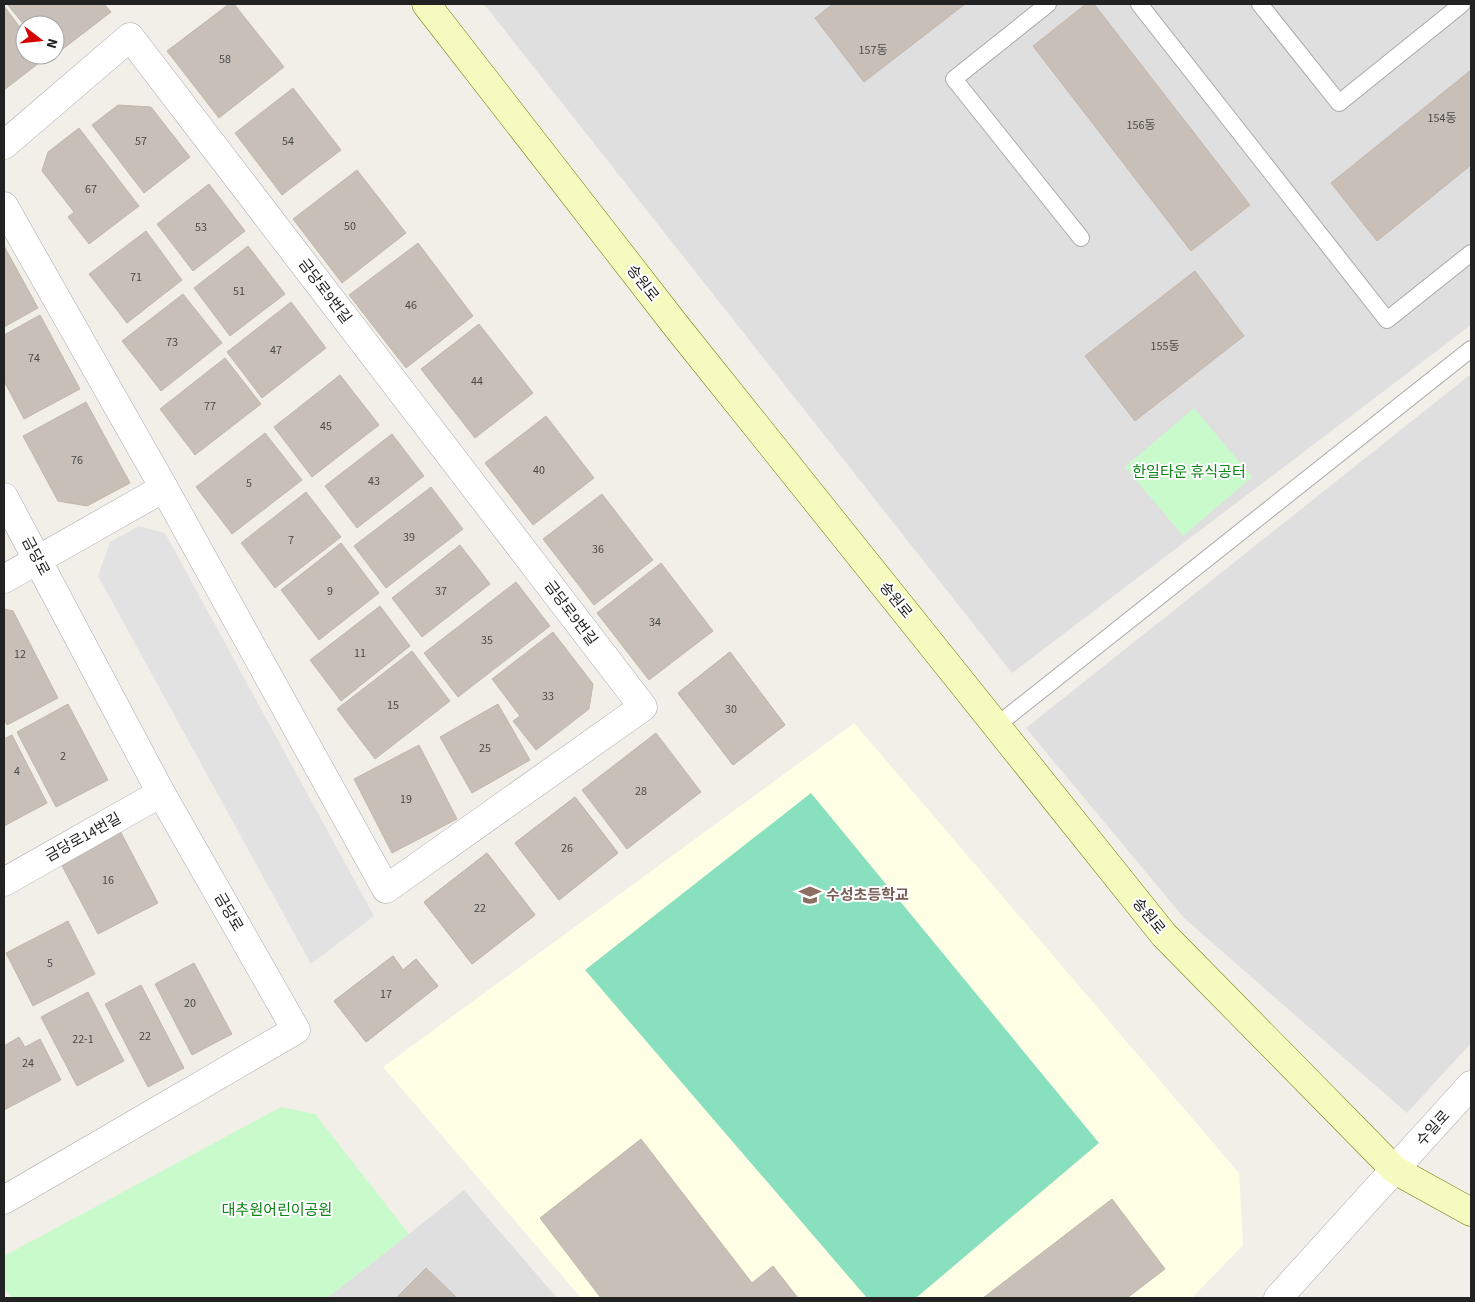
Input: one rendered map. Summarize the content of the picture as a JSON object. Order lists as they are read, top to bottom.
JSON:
{
  "streets": {
    "main road": ["송원로"],
    "street": [
      "금당로9번길",
      "금당로",
      "금당로14번길",
      "수일로"
    ]
  },
  "crossings": [
    ["송원로", "수일로"],
    ["금당로", "금당로14번길"]
  ],
  "parks": ["한일타운 휴식공터", "대추원어린이공원"],
  "places": {
    "school or university": ["수성초등학교"]
  },
  "house_numbers": [
    "157동",
    "58",
    "154동",
    "156동",
    "57",
    "54",
    "67",
    "50",
    "53",
    "71",
    "51",
    "46",
    "73",
    "155동",
    "47",
    "74",
    "44",
    "77",
    "45",
    "76",
    "40",
    "43",
    "5",
    "39",
    "7",
    "36",
    "9",
    "37",
    "34",
    "35",
    "11",
    "12",
    "33",
    "15",
    "30",
    "25",
    "2",
    "4",
    "28",
    "19",
    "26",
    "16",
    "22",
    "5",
    "17",
    "20",
    "22",
    "22-1",
    "24"
  ],
  "north": "right"
}
